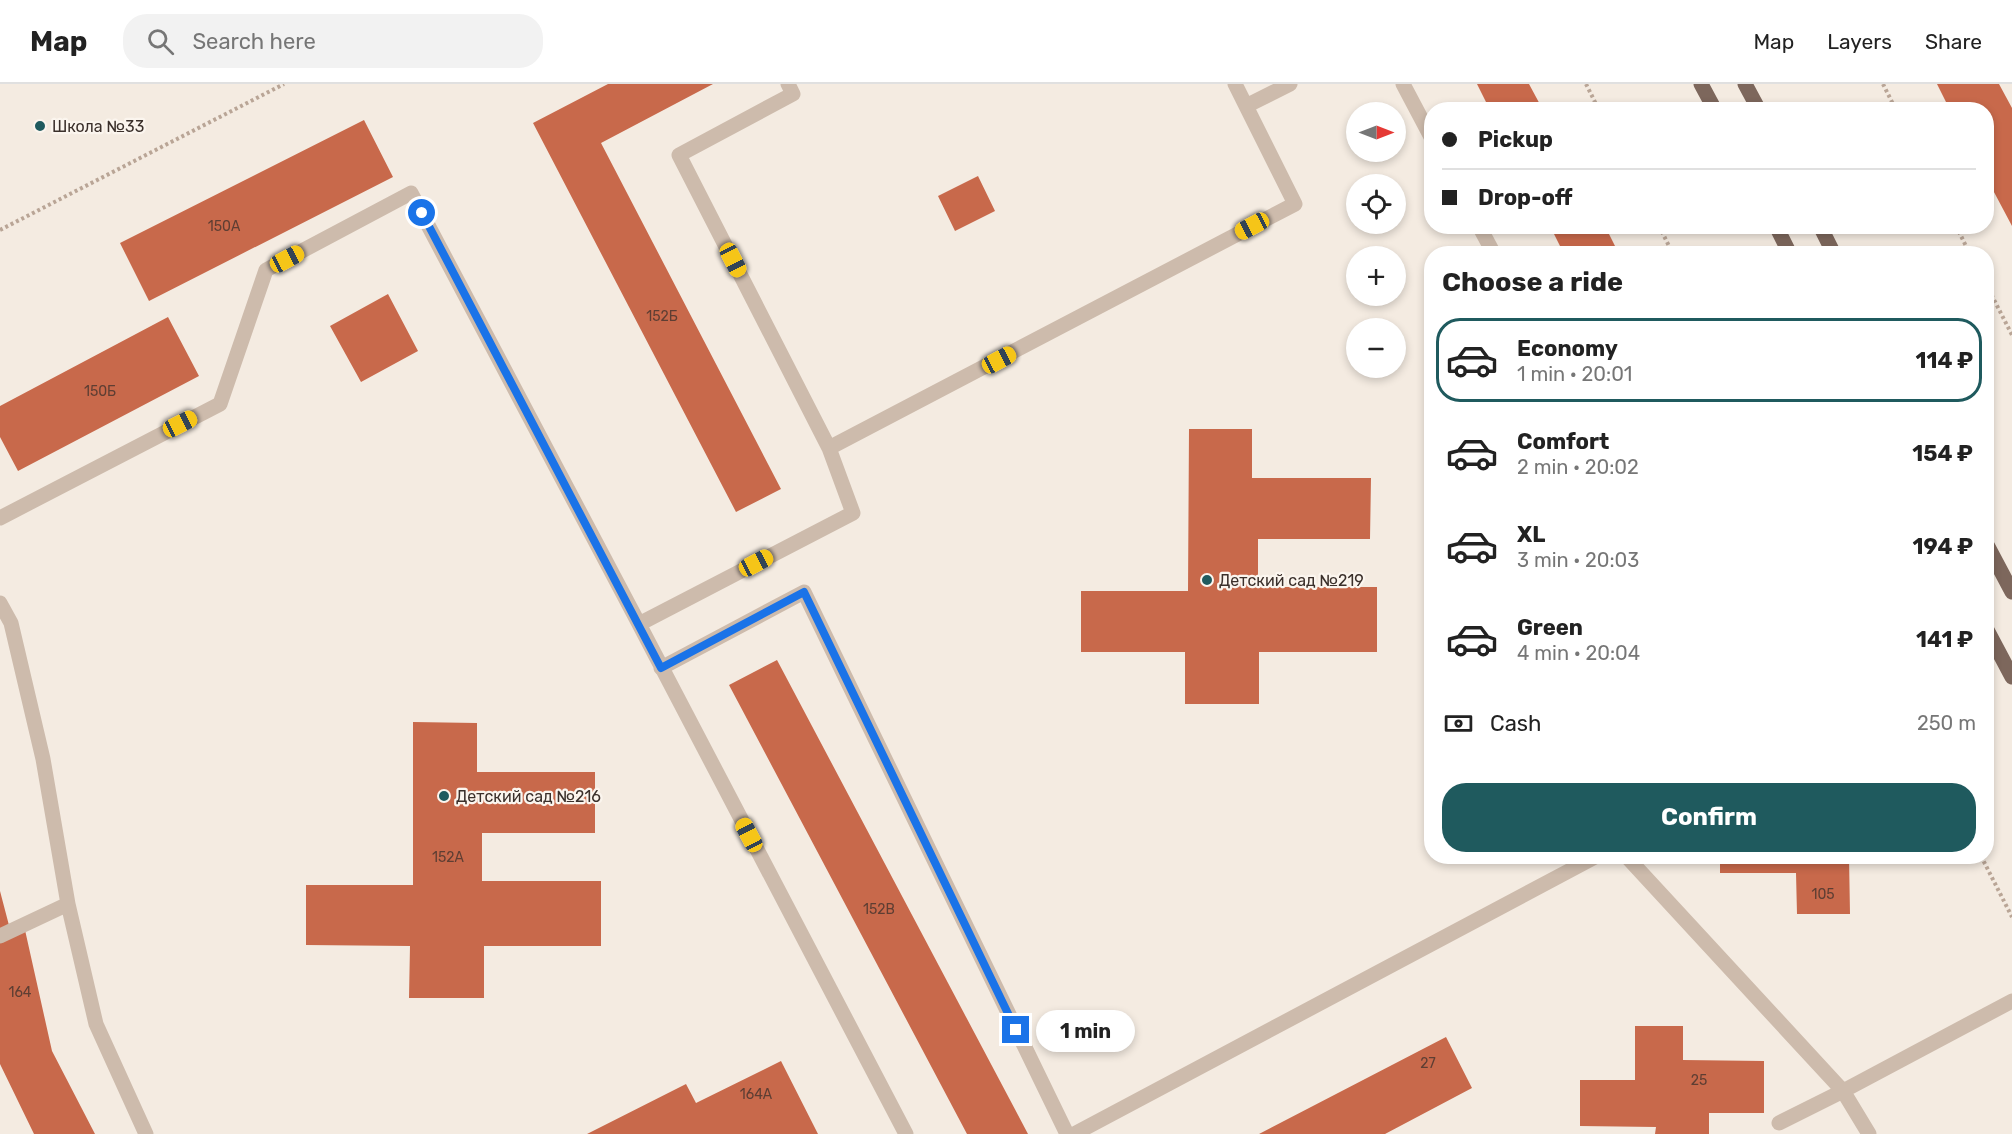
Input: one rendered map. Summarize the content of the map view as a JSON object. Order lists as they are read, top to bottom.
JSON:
{
  "places": ["Школа №33", "Детский сад №219", "Детский сад №216"],
  "house_numbers": [
    "150А",
    "152Б",
    "150Б",
    "152А",
    "105",
    "152В",
    "164",
    "27",
    "25",
    "164А"
  ],
  "north": "right",
  "page": {
    "header": "Map",
    "search": "Search here",
    "nav": ["Map", "Layers", "Share"],
    "map_buttons": ["+", "−"],
    "banner": ["Pickup", "Drop-off"],
    "heading": "Choose a ride",
    "list": [
      {
        "name": "Economy",
        "note": "1 min · 20:01",
        "value": "114 ₽"
      },
      {
        "name": "Comfort",
        "note": "2 min · 20:02",
        "value": "154 ₽"
      },
      {
        "name": "XL",
        "note": "3 min · 20:03",
        "value": "194 ₽"
      },
      {
        "name": "Green",
        "note": "4 min · 20:04",
        "value": "141 ₽"
      }
    ],
    "pay": ["Cash", "250 m"],
    "buttons": "Confirm",
    "bubble": "1 min"
  }
}
